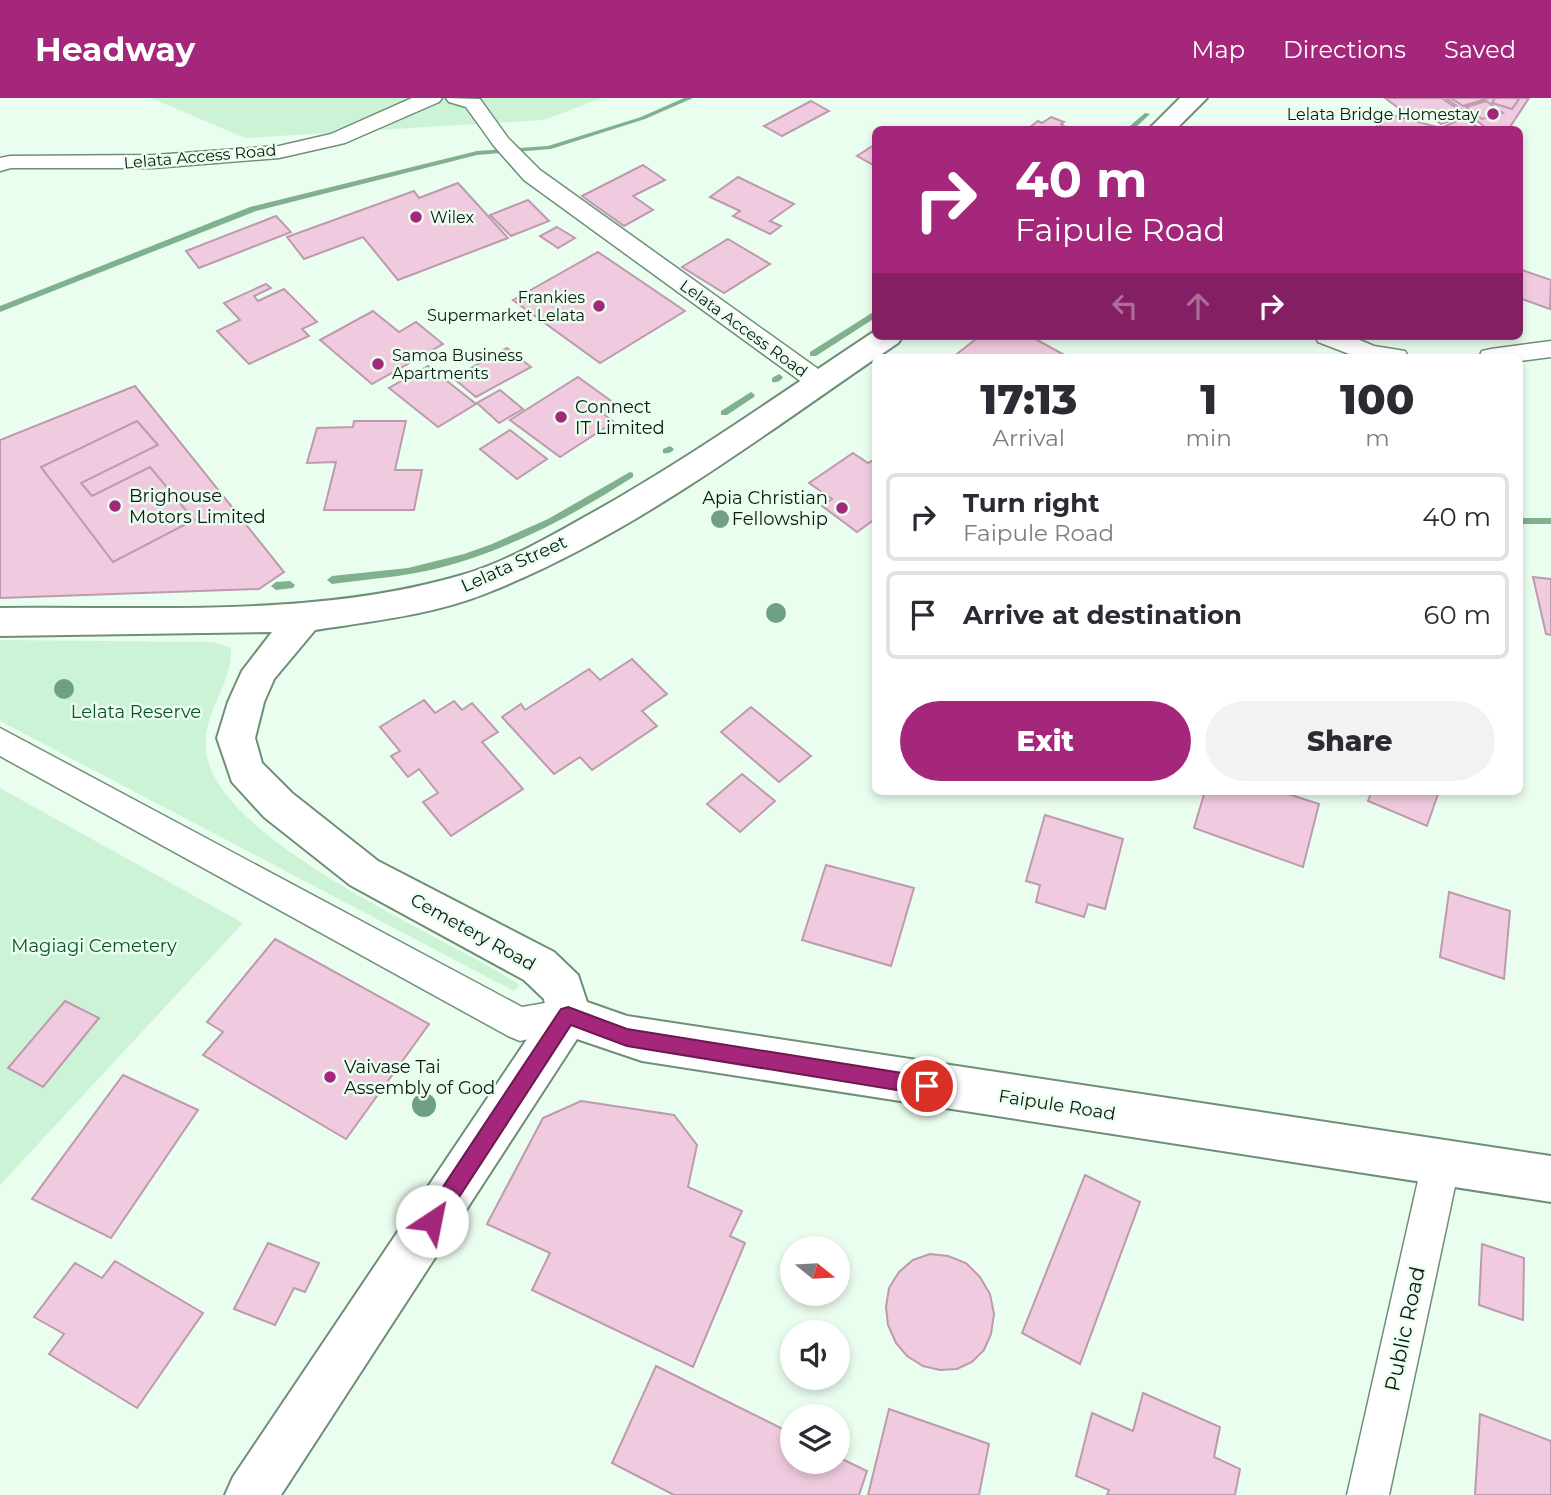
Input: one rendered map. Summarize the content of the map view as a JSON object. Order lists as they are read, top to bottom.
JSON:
{
  "streets": {
    "street": [
      "Lelata Access Road",
      "Lelata Street",
      "Cemetery Road",
      "Faipule Road",
      "Public Road"
    ]
  },
  "crossings": [
    ["Lelata Access Road", "Lelata Street"],
    ["Lelata Street", "Cemetery Road"],
    ["Cemetery Road", "Faipule Road"],
    ["Faipule Road", "Public Road"]
  ],
  "parks": ["Lelata Reserve", "Magiagi Cemetery"],
  "places": [
    "Lelata Bridge Homestay",
    "Wilex",
    "Frankies Supermarket Lelata",
    "Samoa Business Apartments",
    "Connect IT Limited",
    "Brighouse Motors Limited",
    "Apia Christian Fellowship",
    "Vaivase Tai Assembly of God"
  ],
  "north": "right",
  "page": {
    "header": "Headway",
    "nav": ["Map", "Directions", "Saved"],
    "turn": ["40 m", "Faipule Road"],
    "eta": [
      "17:13",
      "Arrival",
      "1",
      "min",
      "100",
      "m"
    ],
    "list": [
      {
        "name": "Turn right",
        "note": "Faipule Road",
        "value": "40 m"
      },
      {
        "name": "Arrive at destination",
        "value": "60 m"
      }
    ],
    "buttons": ["Exit", "Share"]
  }
}
